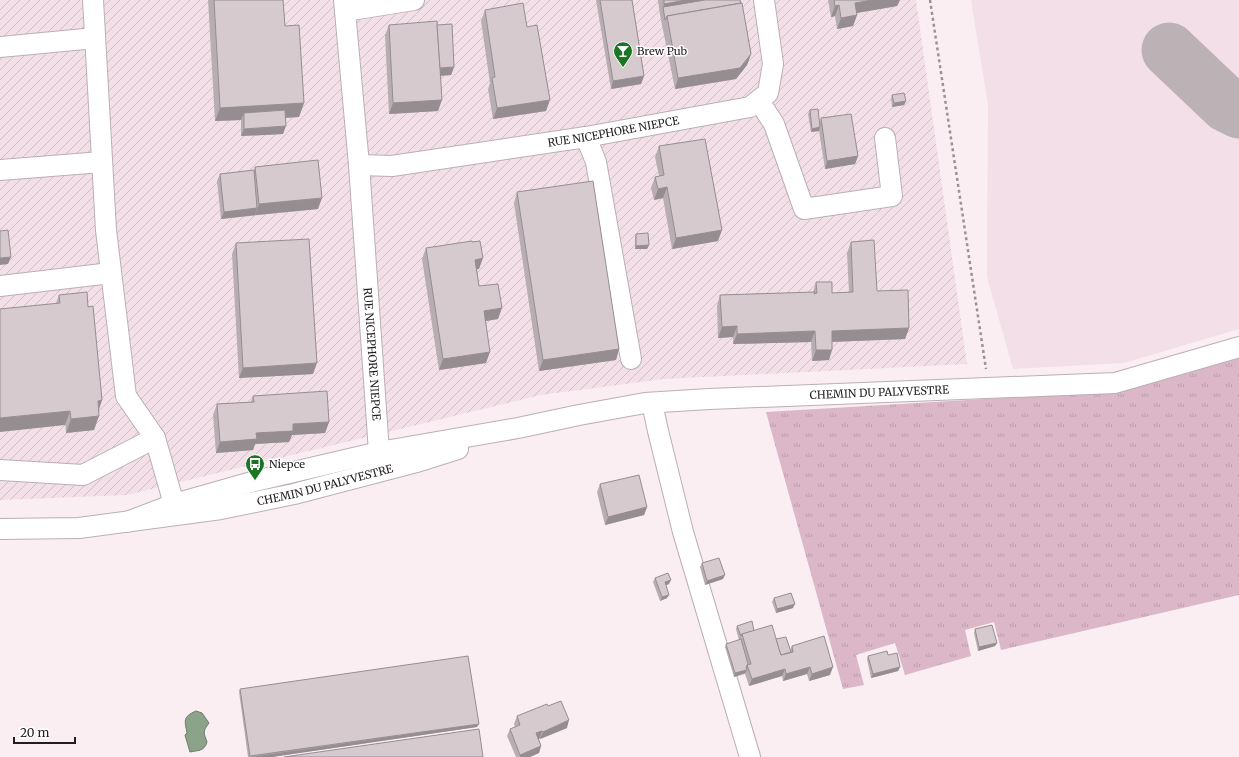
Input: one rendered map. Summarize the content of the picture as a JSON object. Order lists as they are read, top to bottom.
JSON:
{
  "streets": {
    "street": ["RUE NICEPHORE NIEPCE", "CHEMIN DU PALYVESTRE"]
  },
  "crossings": [
    ["RUE NICEPHORE NIEPCE", "CHEMIN DU PALYVESTRE"]
  ],
  "places": {
    "bar": ["Brew Pub"],
    "bus stop": ["Niepce"]
  },
  "scale_bar": "20 m"
}
